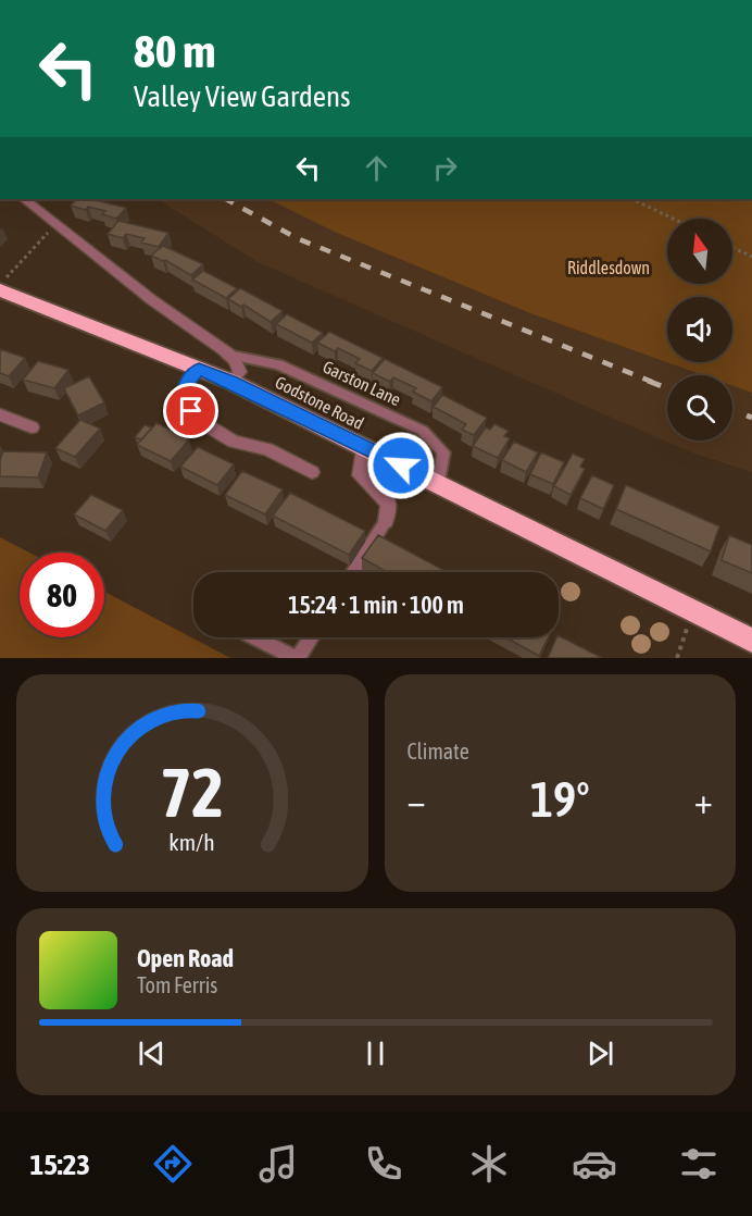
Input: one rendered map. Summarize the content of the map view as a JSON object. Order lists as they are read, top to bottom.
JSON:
{
  "streets": {
    "highway": ["Godstone Road"],
    "street": ["Garston Lane"]
  },
  "crossings": [
    ["Garston Lane", "Godstone Road"]
  ],
  "parks": ["Riddlesdown"],
  "north": "top",
  "page": {
    "turn": ["80 m", "Valley View Gardens"],
    "limit": "80",
    "trip": "15:24 · 1 min · 100 m",
    "tile": "Climate",
    "heat": ["−", "19°", "+"],
    "song": ["Open Road", "Tom Ferris"],
    "tabs": "15:23",
    "gauge": ["72", "km/h"]
  }
}
